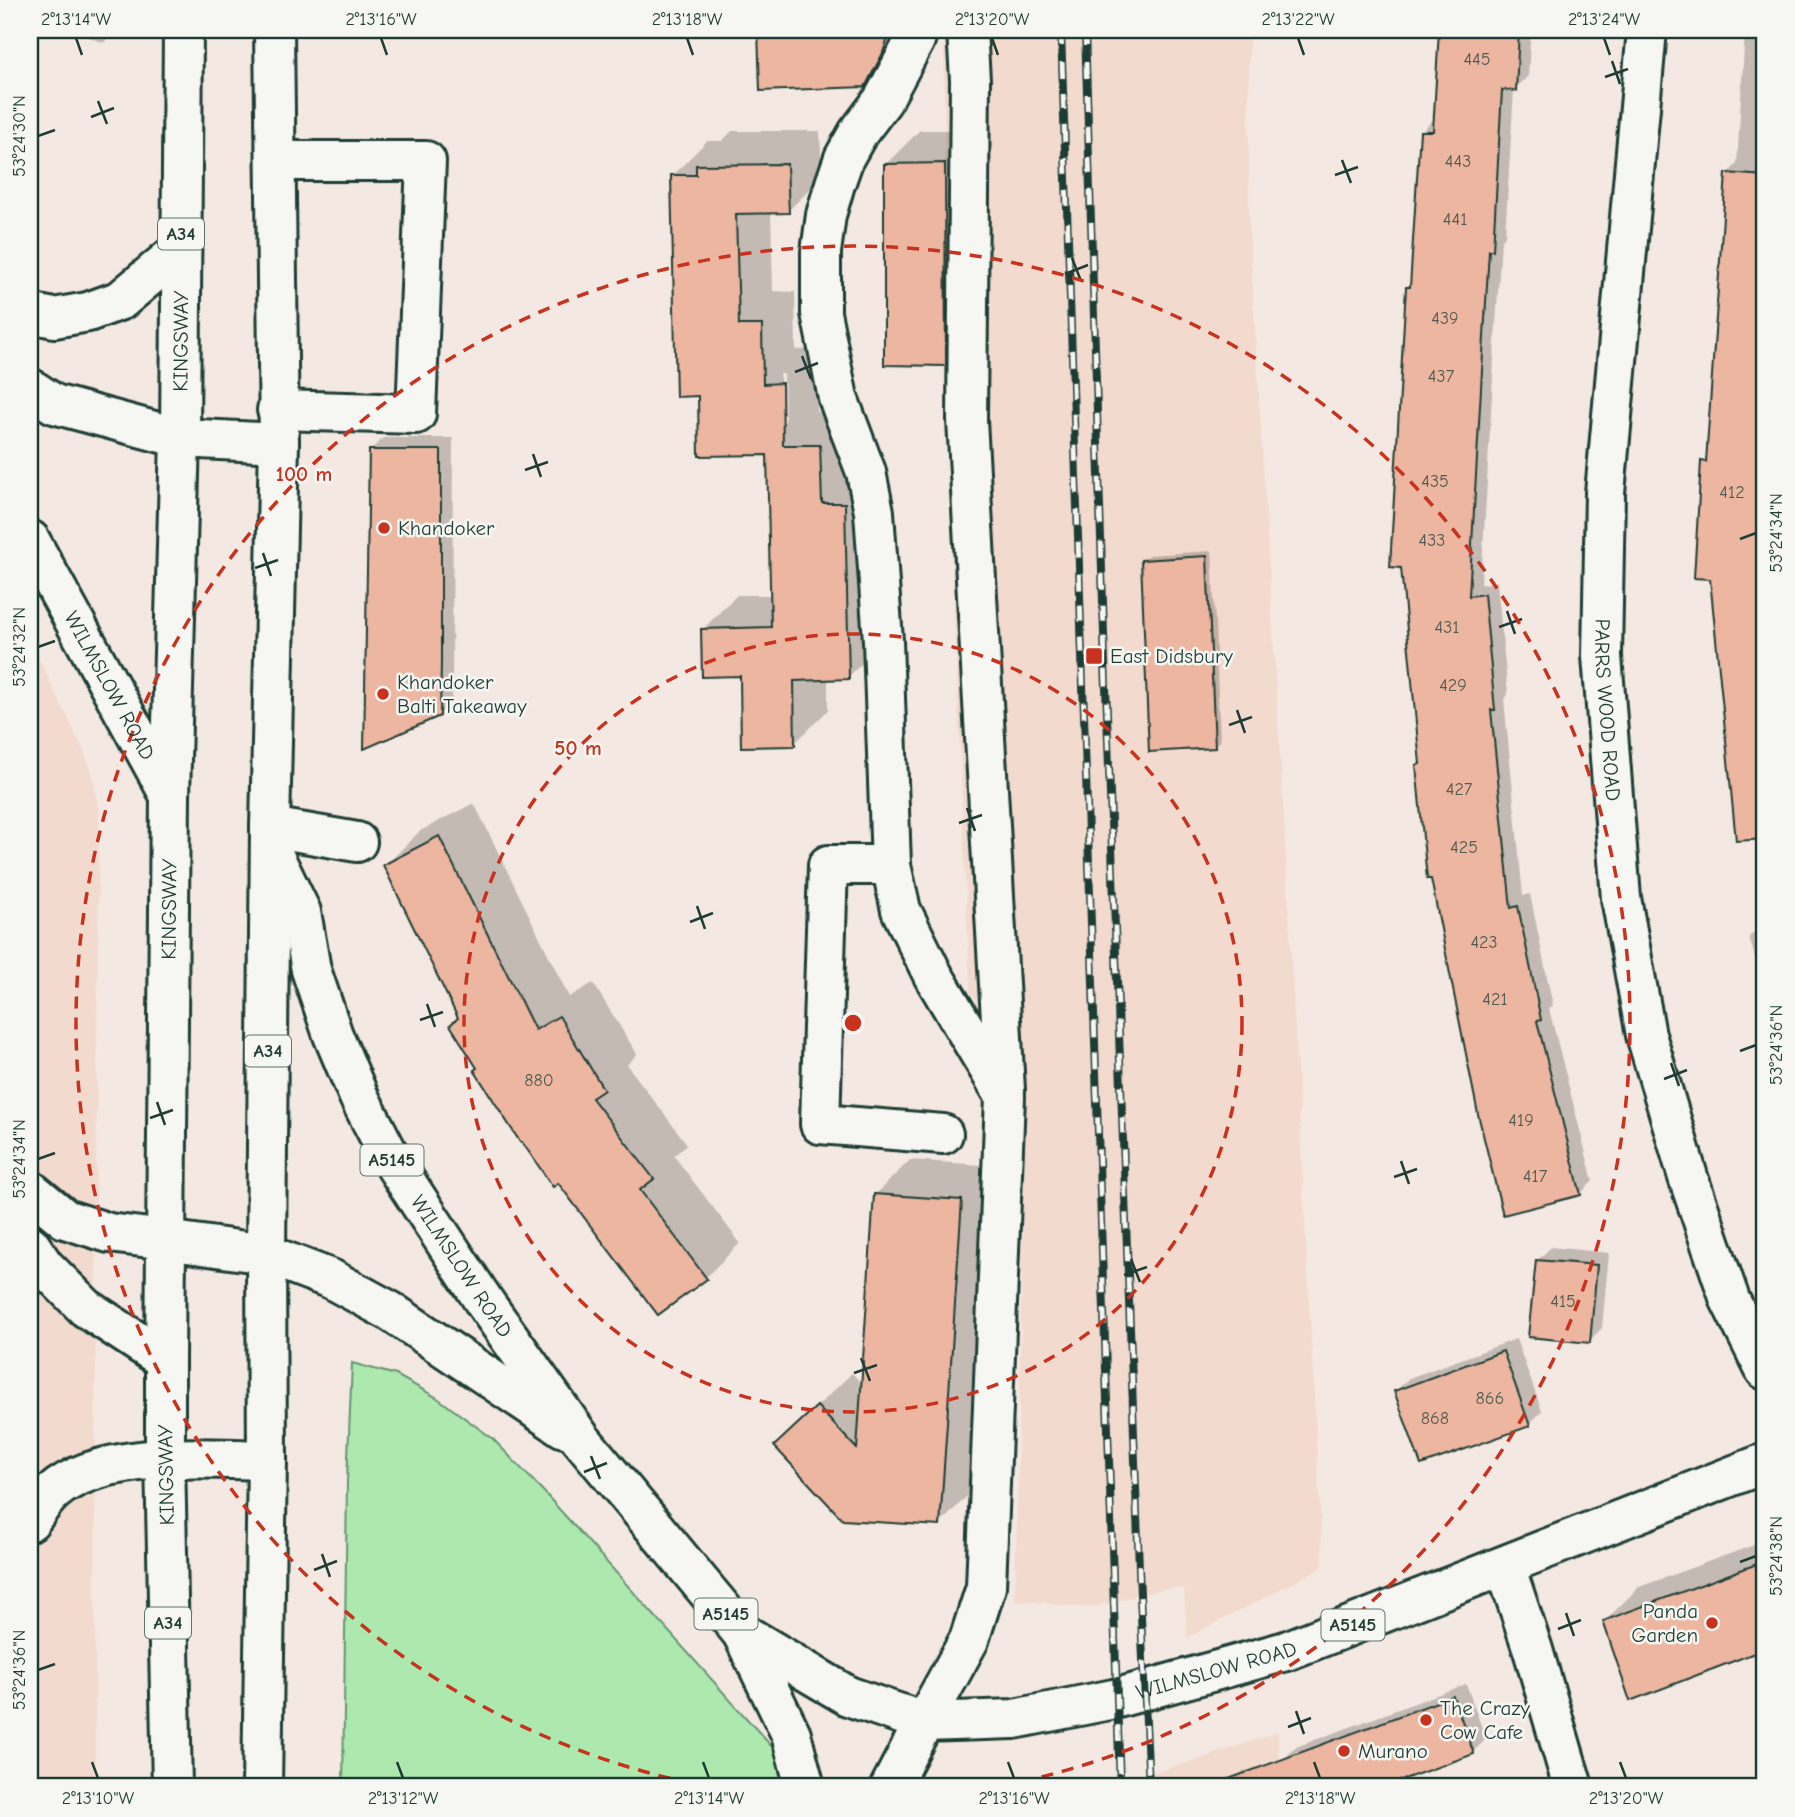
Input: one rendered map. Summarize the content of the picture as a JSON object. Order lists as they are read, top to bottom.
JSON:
{
  "streets": {
    "main road": [
      "A34",
      "KINGSWAY",
      "WILMSLOW ROAD",
      "PARRS WOOD ROAD",
      "A5145"
    ]
  },
  "crossings": [
    ["A34", "WILMSLOW ROAD"],
    ["KINGSWAY", "WILMSLOW ROAD"]
  ],
  "places": {
    "other": [
      "Khandoker",
      "Khandoker Balti Takeaway",
      "Panda Garden",
      "The Crazy Cow Cafe",
      "Murano"
    ],
    "transit": ["East Didsbury"]
  },
  "house_numbers": [
    "445",
    "443",
    "441",
    "439",
    "437",
    "435",
    "412",
    "433",
    "431",
    "429",
    "427",
    "425",
    "423",
    "421",
    "880",
    "419",
    "417",
    "415",
    "866",
    "868"
  ],
  "coordinates": [
    "2°13'14\"W",
    "2°13'16\"W",
    "2°13'18\"W",
    "2°13'20\"W",
    "2°13'22\"W",
    "2°13'24\"W",
    "53°24'30\"N",
    "53°24'34\"N",
    "53°24'32\"N",
    "53°24'36\"N",
    "53°24'38\"N",
    "2°13'10\"W",
    "2°13'12\"W"
  ],
  "rings": ["100 m", "50 m"]
}
